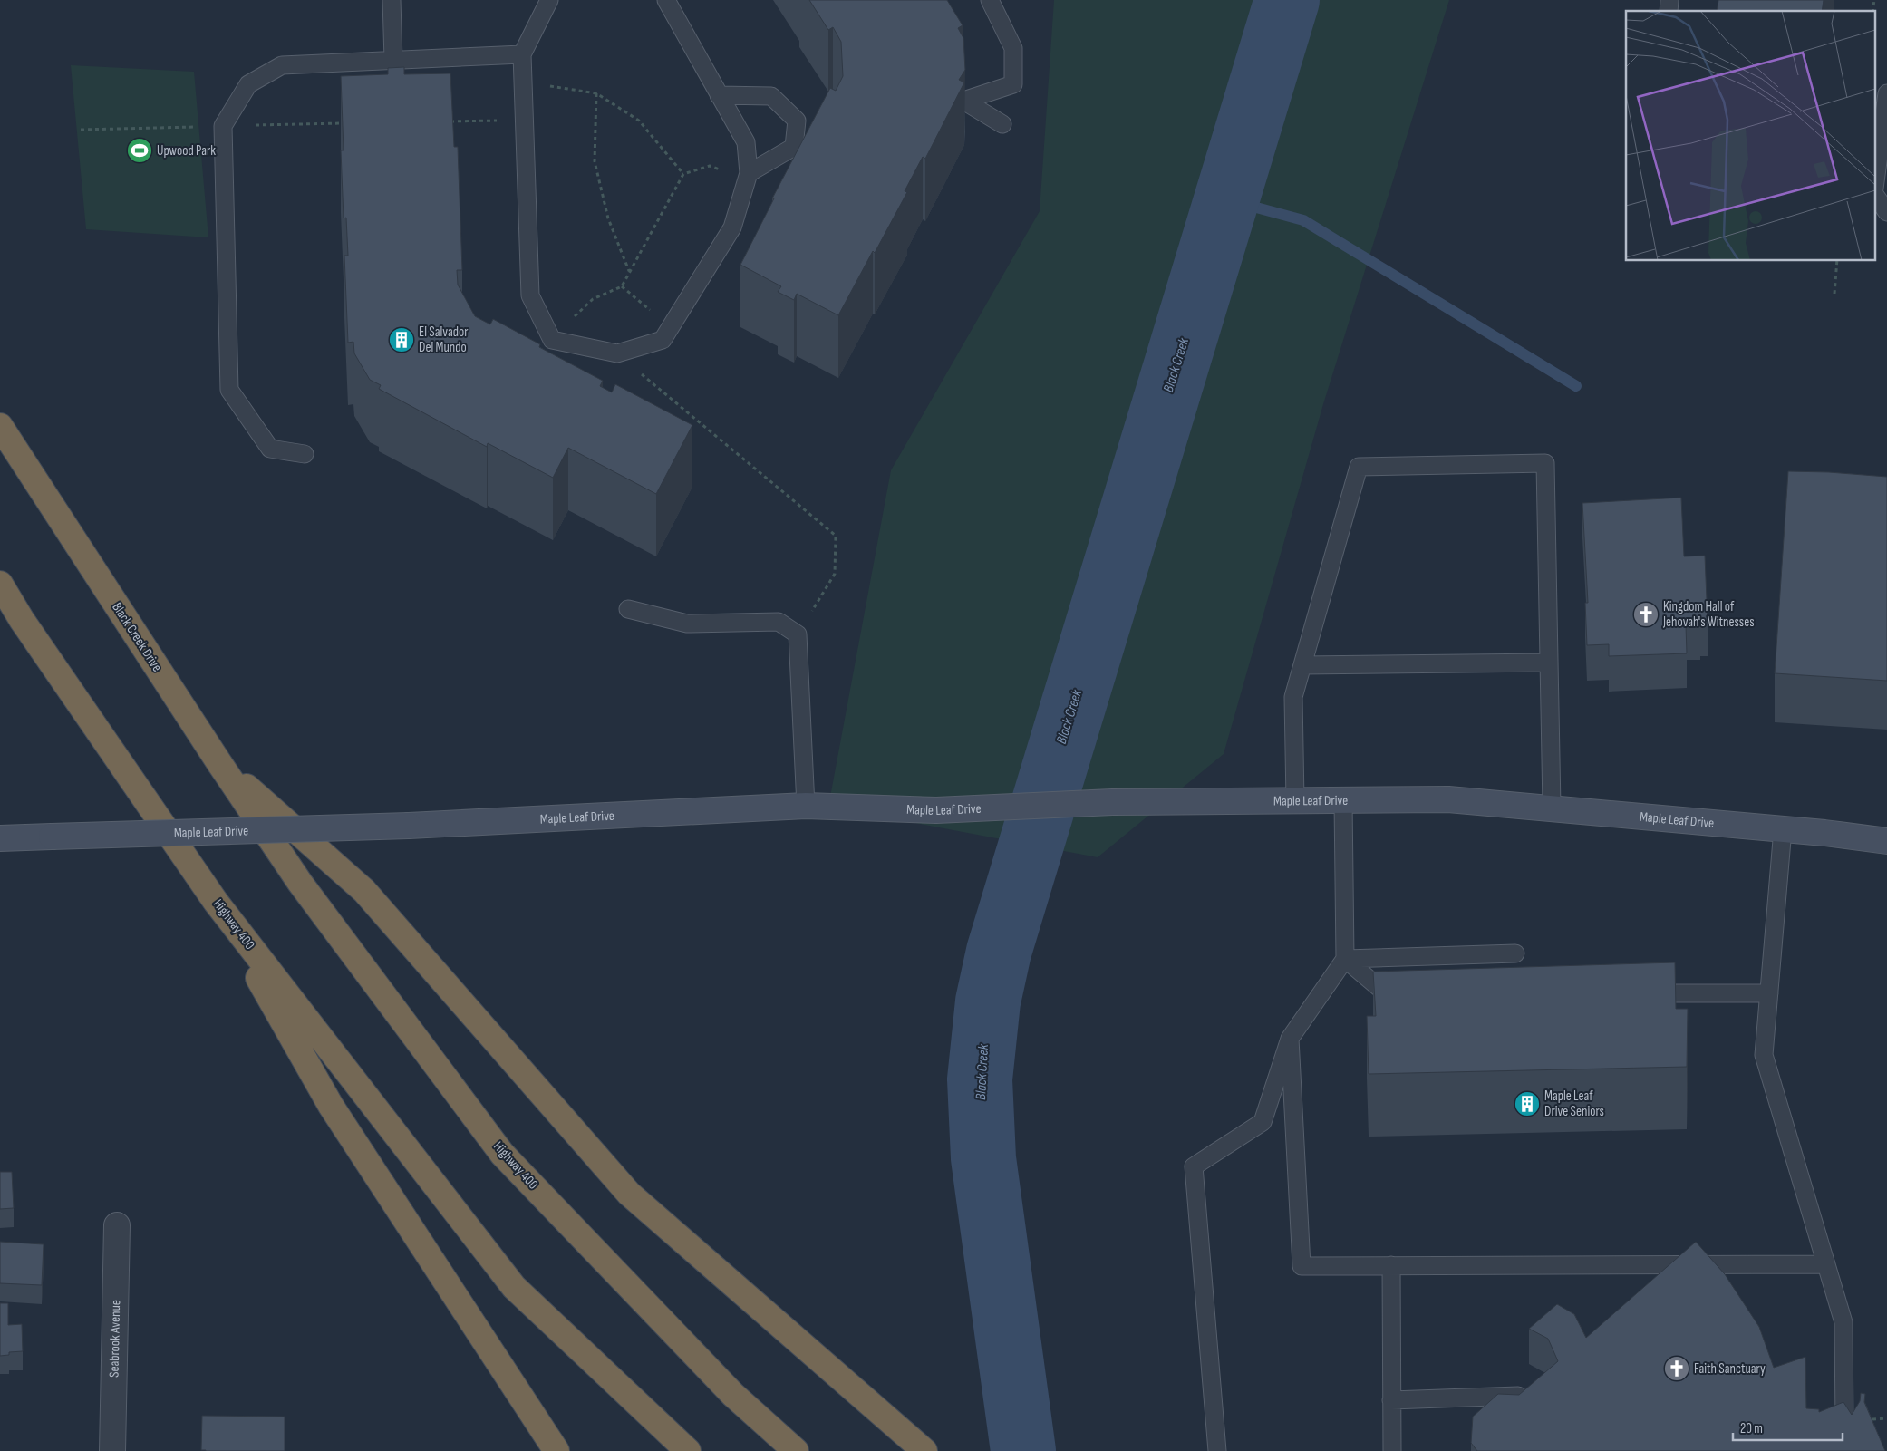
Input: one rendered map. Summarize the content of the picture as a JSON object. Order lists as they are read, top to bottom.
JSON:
{
  "streets": {
    "highway": ["Black Creek Drive", "Highway 400"],
    "street": ["Maple Leaf Drive", "Seabrook Avenue"]
  },
  "crossings": [
    ["Black Creek Drive", "Highway 400"]
  ],
  "water": ["Black Creek"],
  "places": {
    "sports": ["Upwood Park"],
    "building": ["El Salvador Del Mundo", "Maple Leaf Drive Seniors"],
    "church": ["Kingdom Hall of Jehovah's Witnesses", "Faith Sanctuary"]
  },
  "scale_bar": "20 m"
}
